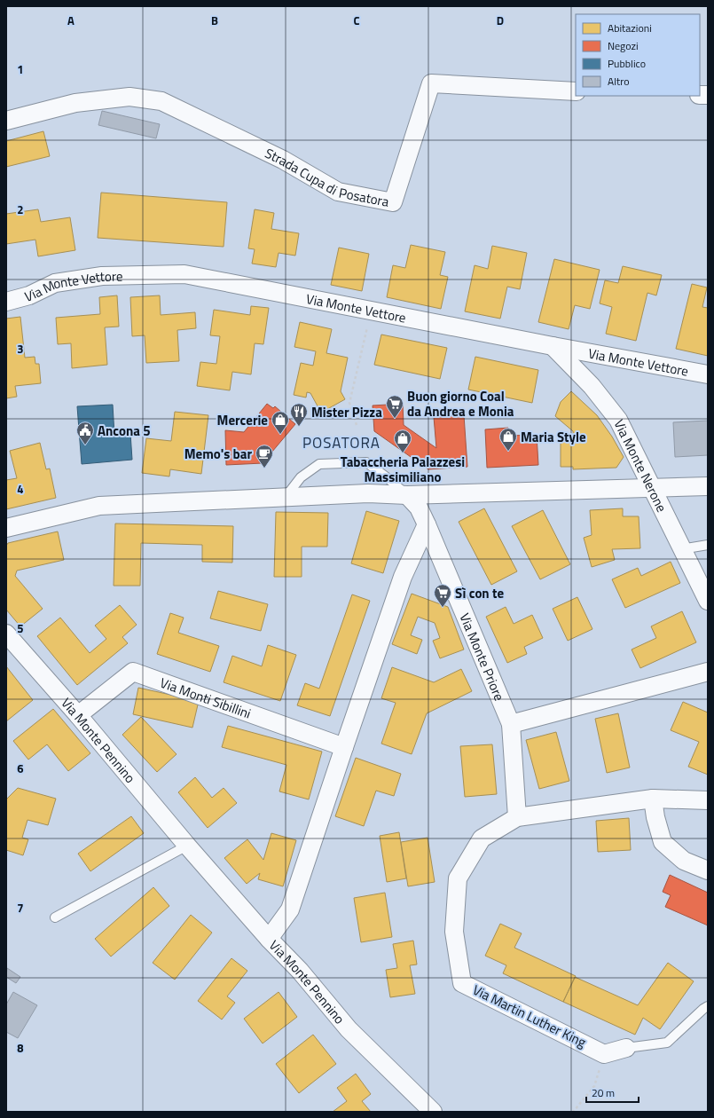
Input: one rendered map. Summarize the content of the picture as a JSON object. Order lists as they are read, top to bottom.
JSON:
{
  "streets": {
    "street": [
      "Strada Cupa di Posatora",
      "Via Monte Vettore",
      "Via Monte Nerone",
      "Via Monte Priore",
      "Via Monti Sibillini",
      "Via Monte Pennino",
      "Via Martin Luther King"
    ]
  },
  "crossings": [
    ["Via Monte Vettore", "Via Monte Nerone"],
    ["Via Monte Priore", "Via Martin Luther King"],
    ["Via Monti Sibillini", "Via Monte Pennino"]
  ],
  "districts": ["POSATORA"],
  "places": {
    "supermarket": ["Buon giorno Coal da Andrea e Monia", "Sì con te"],
    "restaurant": ["Mister Pizza"],
    "shop": ["Mercerie", "Maria Style", "Tabaccheria Palazzesi Massimiliano"],
    "public building": ["Ancona 5"],
    "cafe": ["Memo's bar"]
  },
  "legend": [
    "Abitazioni",
    "Negozi",
    "Pubblico",
    "Altro"
  ],
  "scale_bar": "20 m",
  "grid": {
    "columns": [
      "A",
      "B",
      "C",
      "D"
    ],
    "rows": [
      "1",
      "2",
      "3",
      "4",
      "5",
      "6",
      "7",
      "8"
    ]
  }
}
